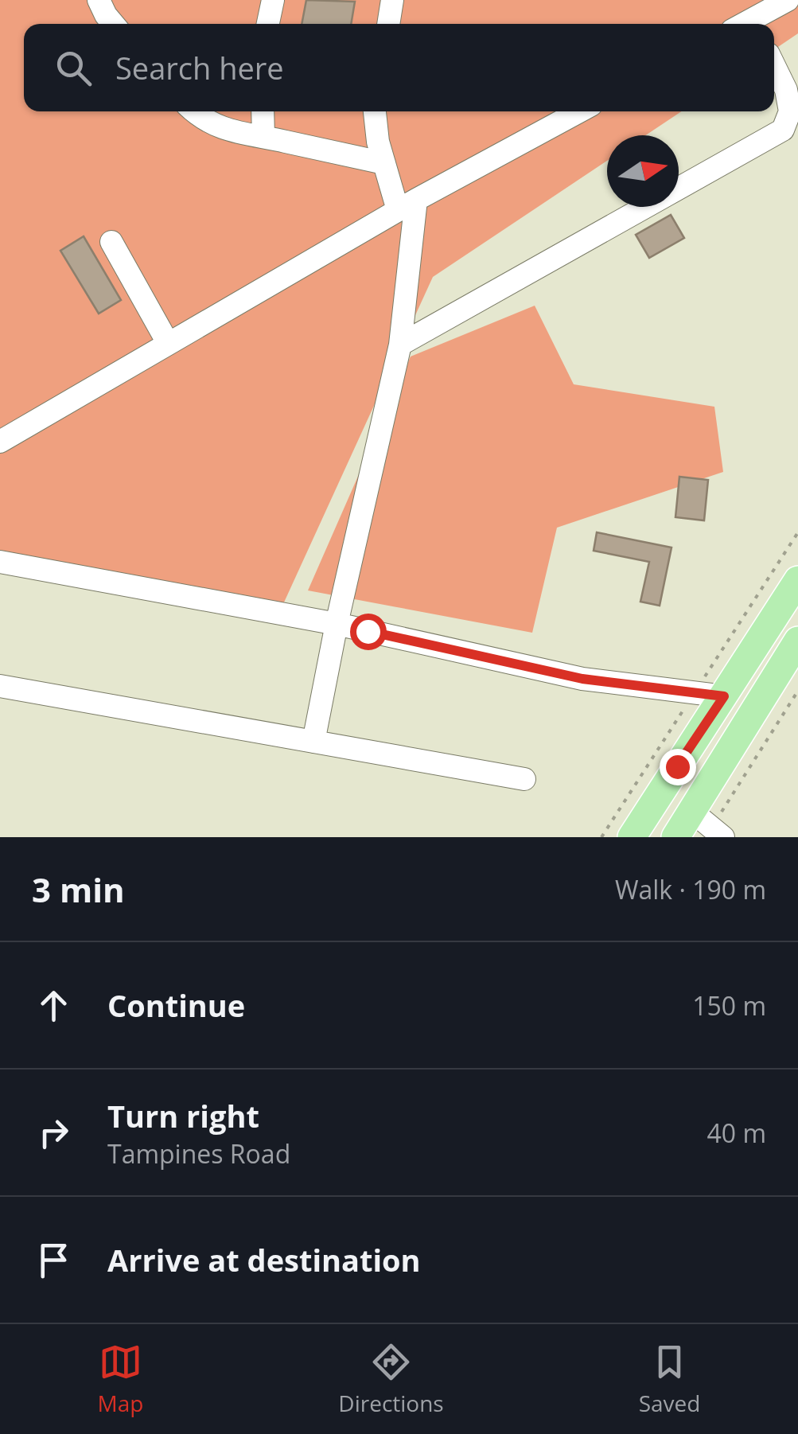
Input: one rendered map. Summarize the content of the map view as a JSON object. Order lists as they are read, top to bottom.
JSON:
{
  "north": "right",
  "page": {
    "search": "Search here",
    "heading": ["3 min", "Walk · 190 m"],
    "list": [
      ["Continue", "150 m"],
      ["Turn right", "Tampines Road", "40 m"],
      "Arrive at destination"
    ],
    "nav": ["Map", "Directions", "Saved"]
  }
}
